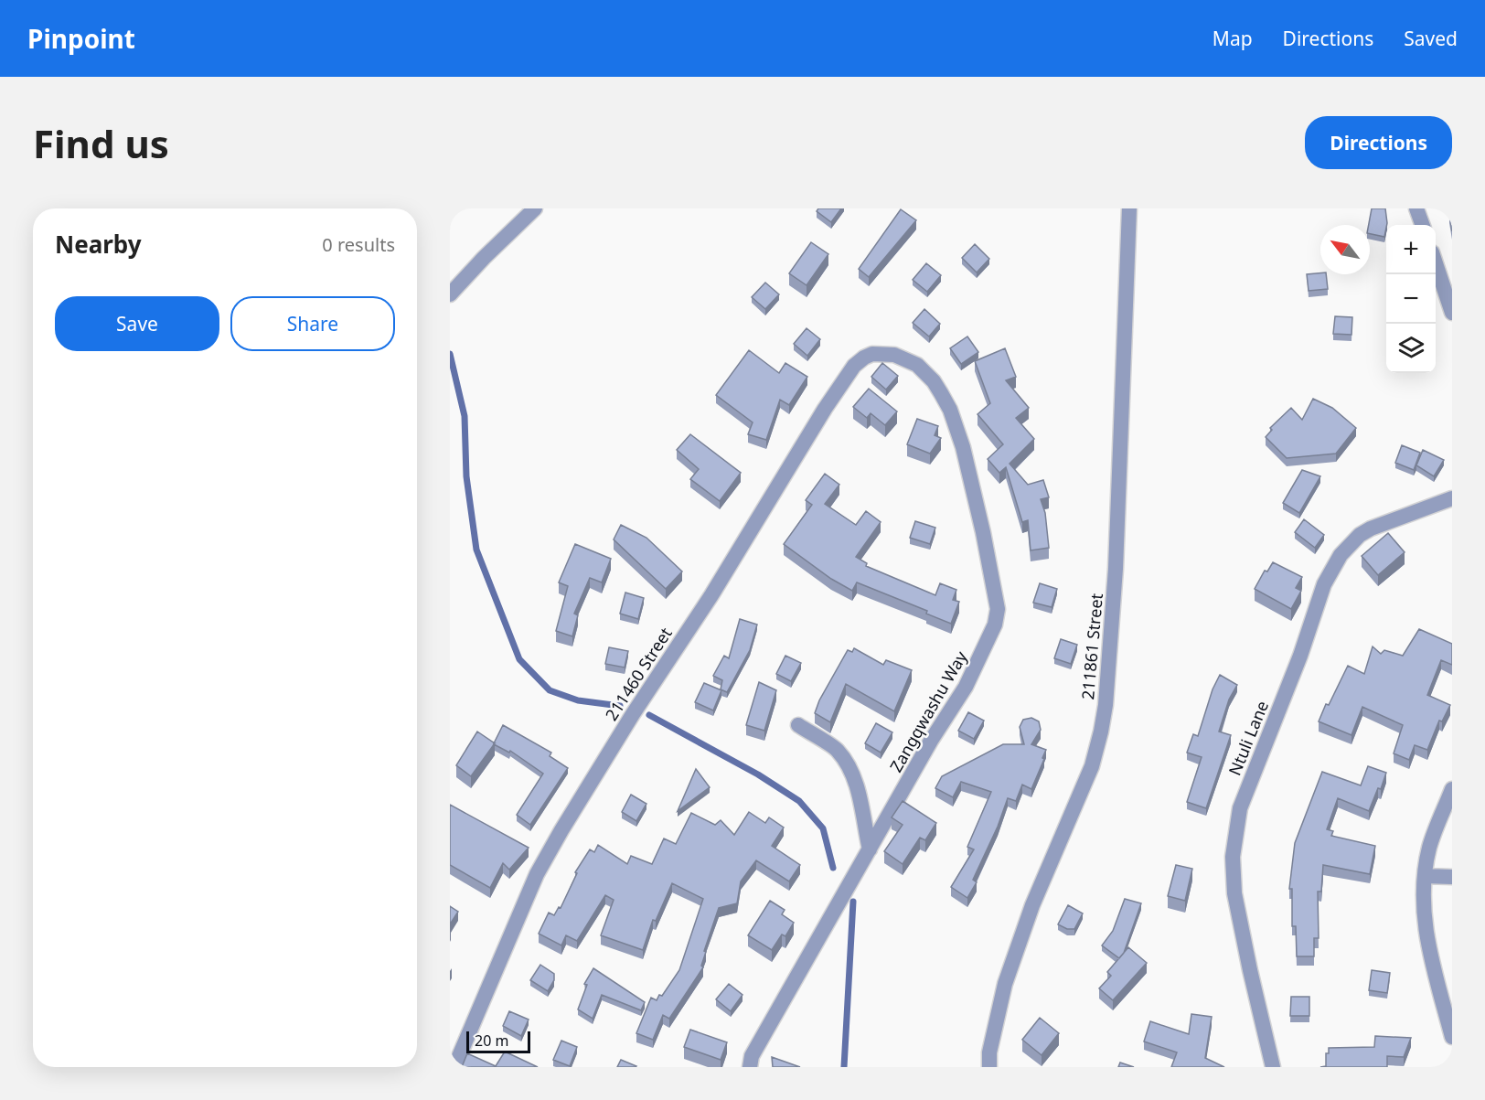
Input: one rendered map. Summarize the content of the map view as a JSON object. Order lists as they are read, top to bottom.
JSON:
{
  "streets": {
    "street": [
      "211861 Street",
      "211460 Street",
      "Zangqwashu Way",
      "Ntuli Lane"
    ]
  },
  "crossings": [
    ["211460 Street", "Zangqwashu Way"]
  ],
  "scale_bar": "20 m",
  "north": "top left",
  "page": {
    "header": "Pinpoint",
    "nav": ["Map", "Directions", "Saved"],
    "buttons": [
      "Directions",
      ["Save", "Share"]
    ],
    "title": "Find us",
    "heading": ["Nearby", "0 results"],
    "map_buttons": ["+", "−"],
    "scale": "20 m"
  }
}
